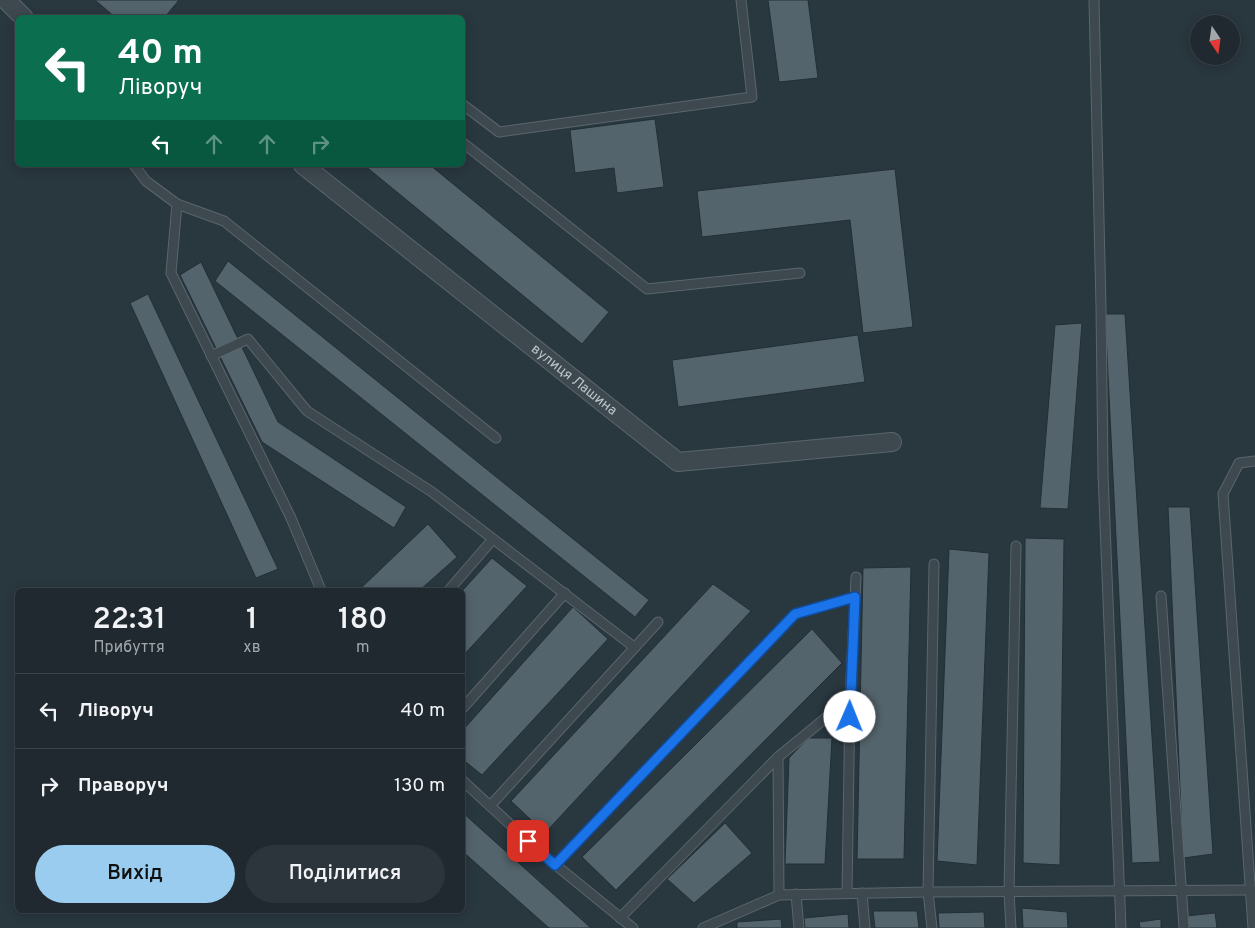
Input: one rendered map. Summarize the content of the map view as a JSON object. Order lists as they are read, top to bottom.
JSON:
{
  "streets": {
    "street": ["вулиця Лашина"]
  },
  "north": "bottom",
  "page": {
    "turn": ["40 m", "Ліворуч"],
    "eta": [
      "22:31",
      "Прибуття",
      "1",
      "хв",
      "180",
      "m"
    ],
    "list": [
      {
        "name": "Ліворуч",
        "value": "40 m"
      },
      {
        "name": "Праворуч",
        "value": "130 m"
      }
    ],
    "buttons": ["Вихід", "Поділитися"]
  }
}
